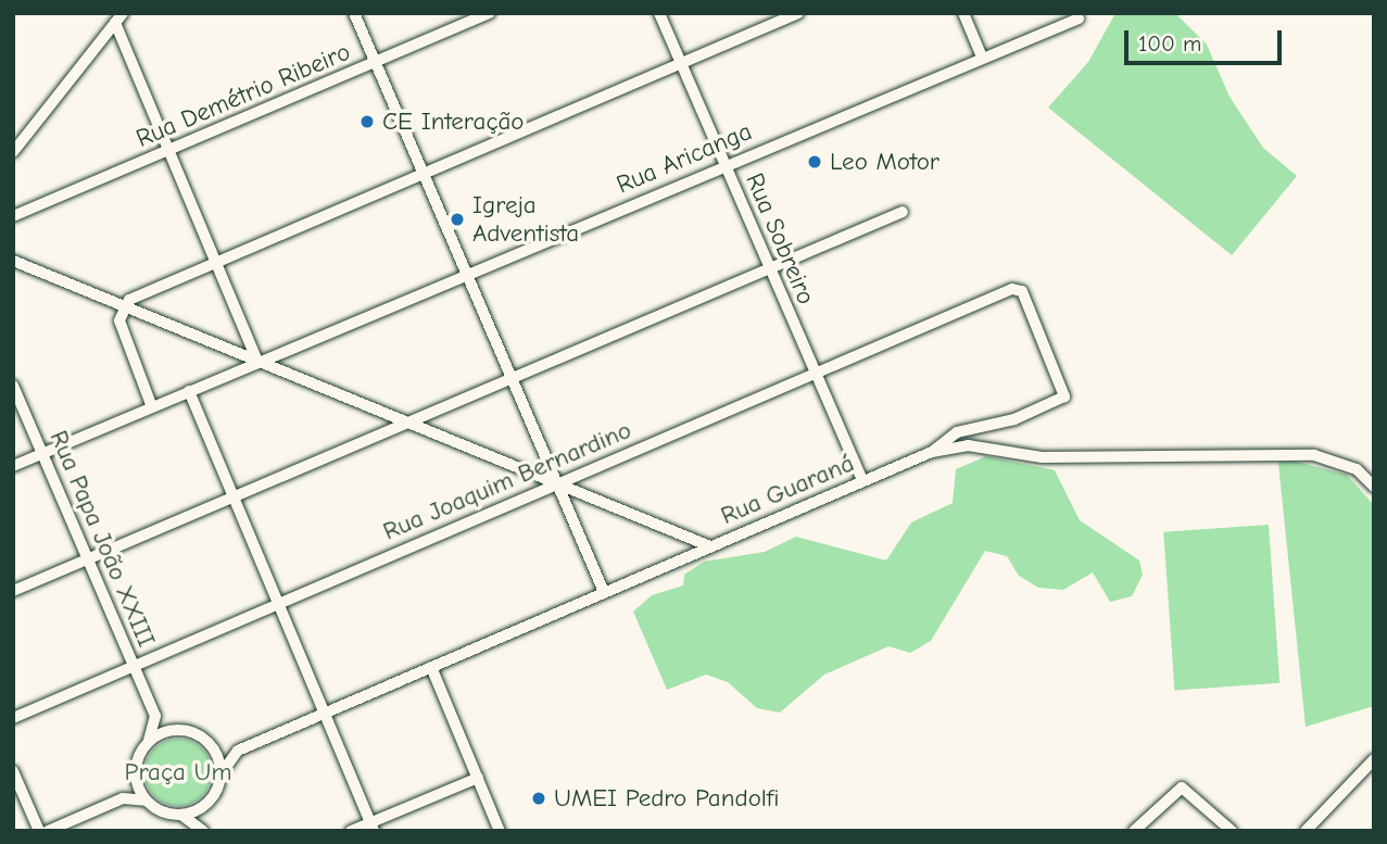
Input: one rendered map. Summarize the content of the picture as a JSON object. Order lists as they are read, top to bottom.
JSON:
{
  "streets": {
    "street": [
      "Rua Demétrio Ribeiro",
      "Rua Aricanga",
      "Rua Sobreiro",
      "Rua Joaquim Bernardino",
      "Rua Guaraná",
      "Rua Papa João XXIII"
    ]
  },
  "crossings": [
    ["Rua Aricanga", "Rua Sobreiro"],
    ["Rua Aricanga", "Rua Papa João XXIII"],
    ["Rua Sobreiro", "Rua Joaquim Bernardino"],
    ["Rua Sobreiro", "Rua Guaraná"],
    ["Rua Joaquim Bernardino", "Rua Guaraná"],
    ["Rua Joaquim Bernardino", "Rua Papa João XXIII"],
    ["Rua Guaraná", "Rua Papa João XXIII"]
  ],
  "parks": ["Praça Um"],
  "places": [
    "CE Interação",
    "Leo Motor",
    "Igreja Adventista",
    "UMEI Pedro Pandolfi"
  ],
  "scale_bar": "100 m"
}
